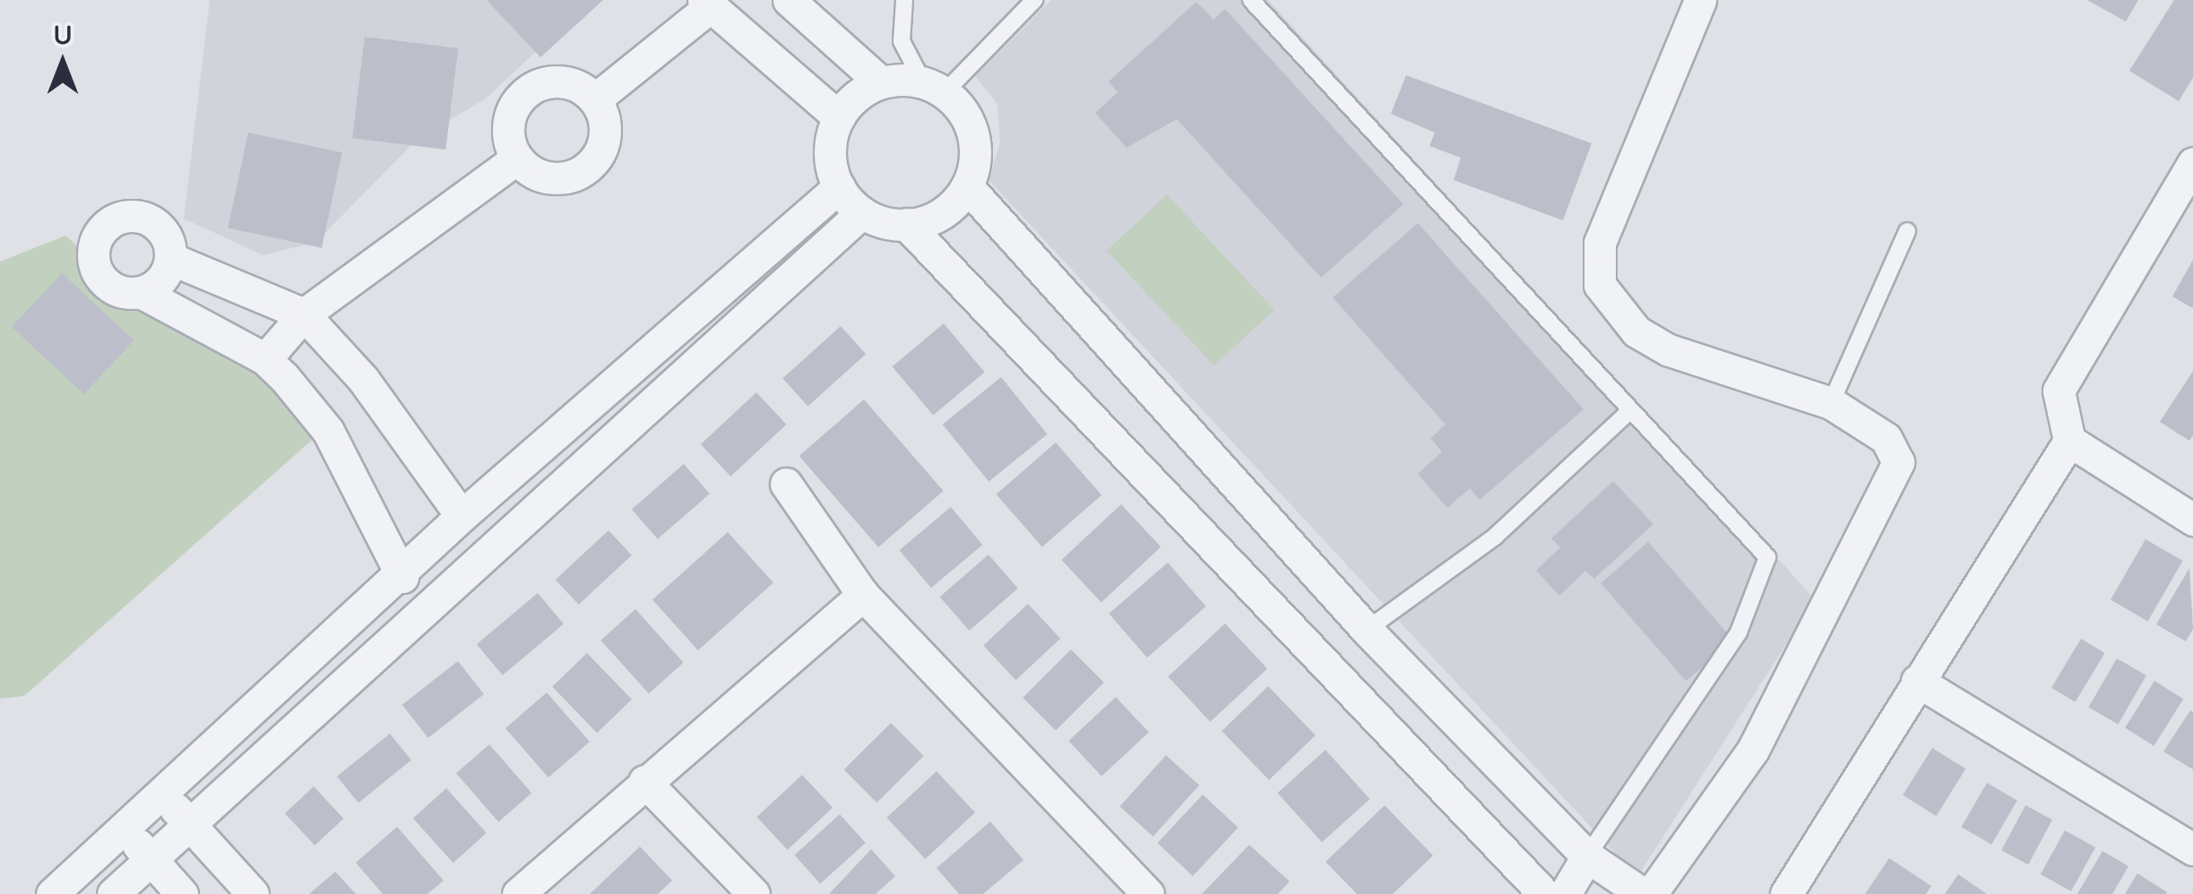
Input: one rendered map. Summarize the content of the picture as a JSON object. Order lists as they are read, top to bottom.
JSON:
{
  "north": "top"
}
